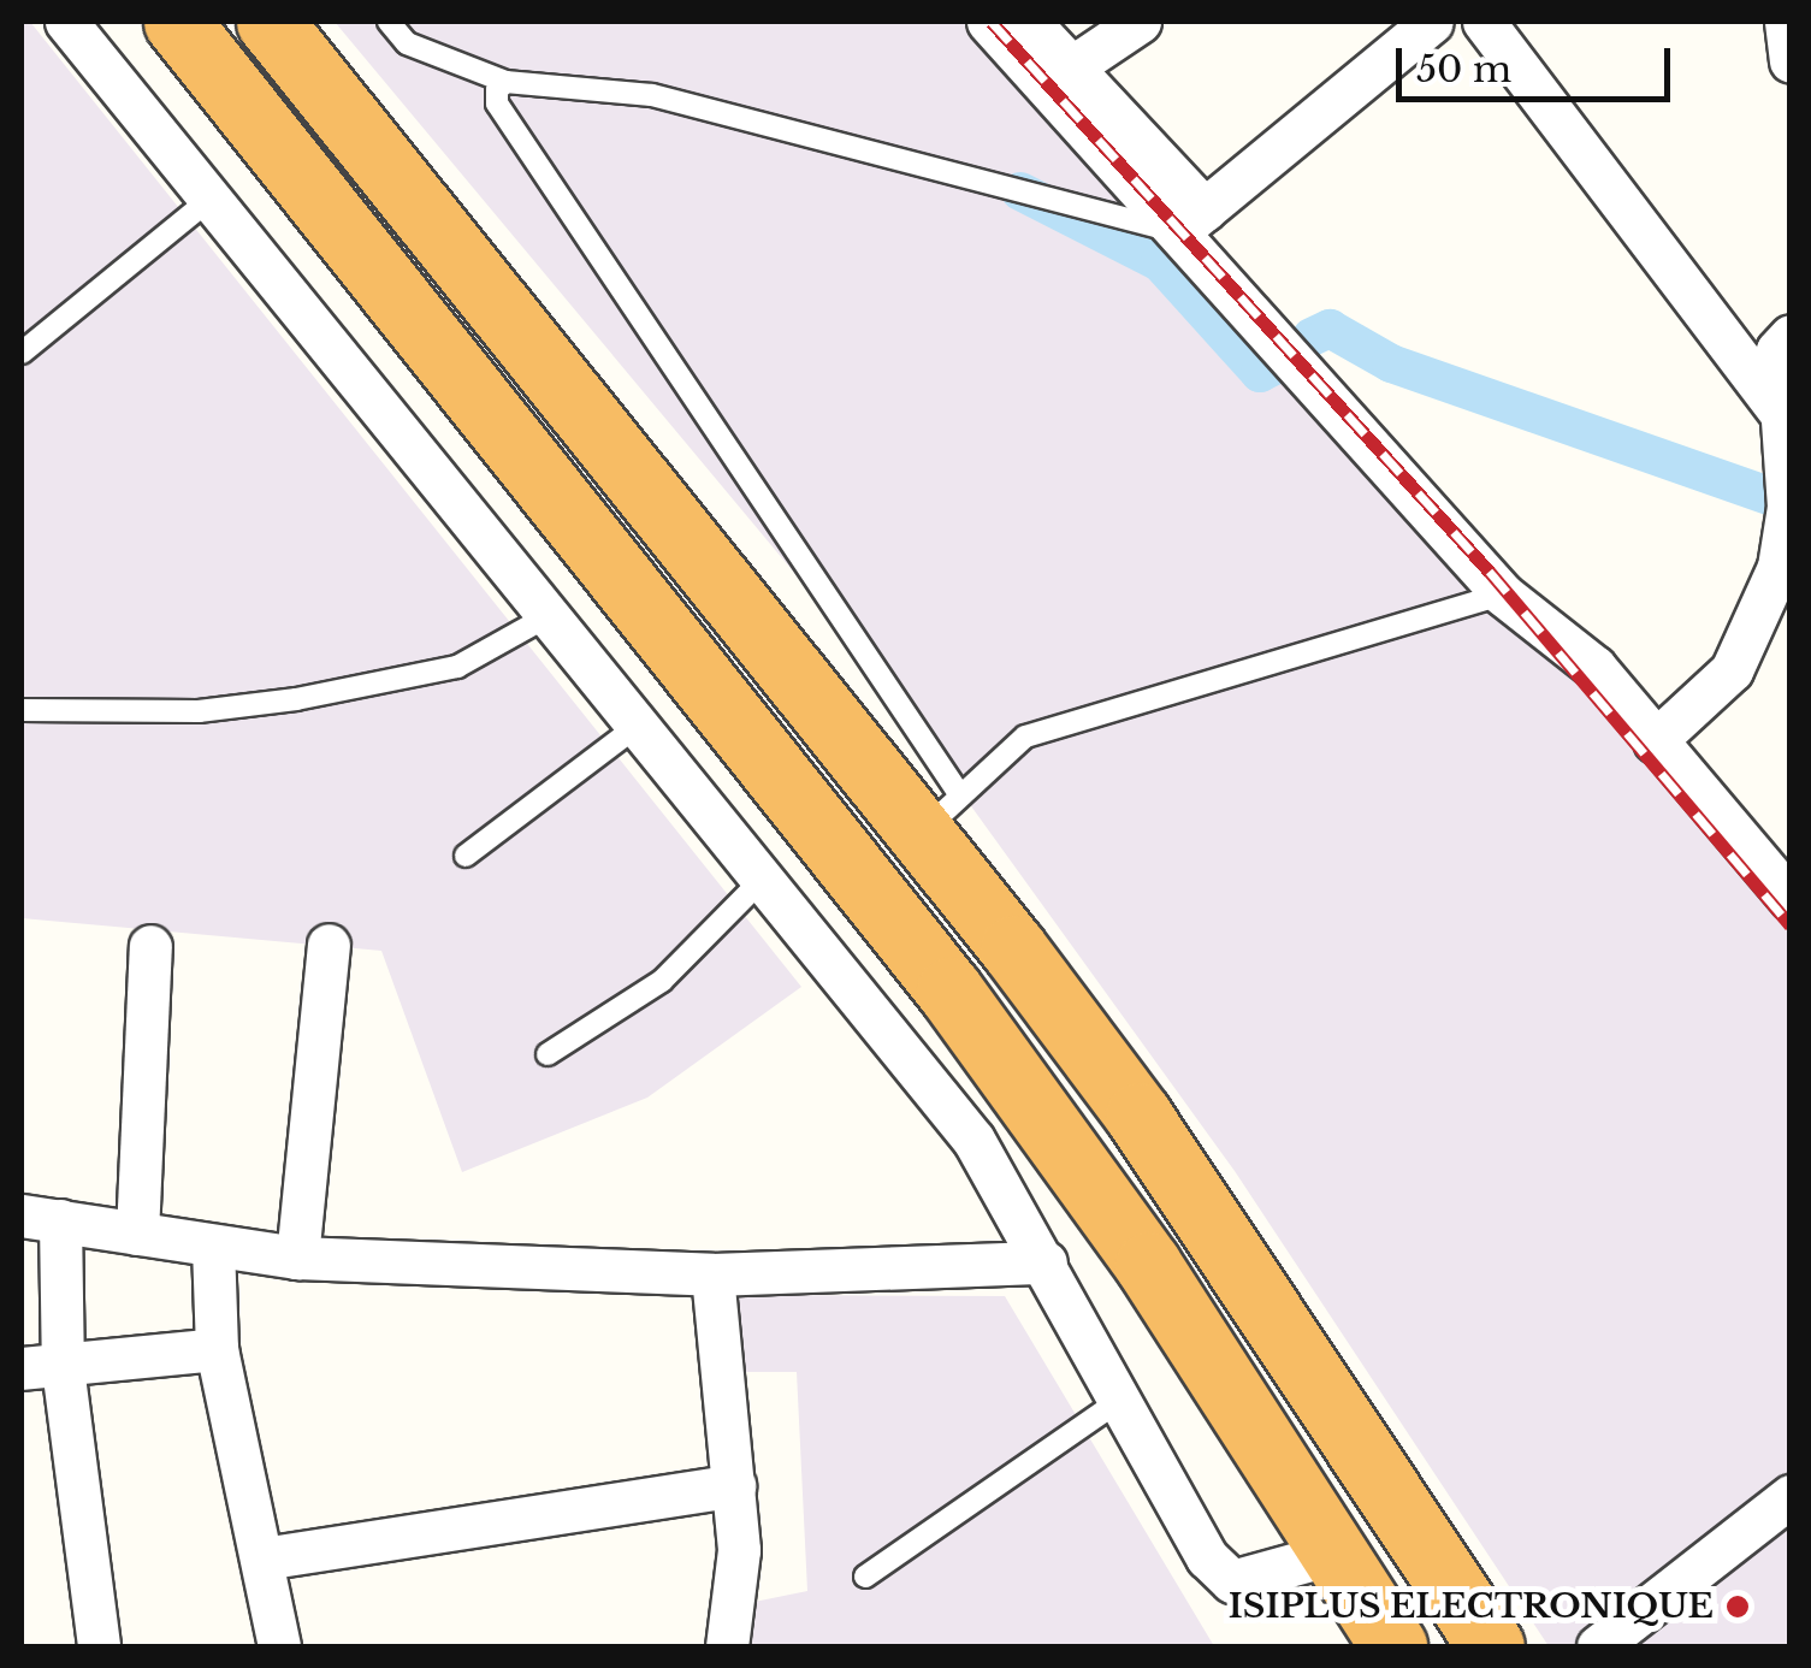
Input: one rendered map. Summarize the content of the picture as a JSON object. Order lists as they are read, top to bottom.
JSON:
{
  "places": ["ISIPLUS ELECTRONIQUE"],
  "scale_bar": "50 m"
}
